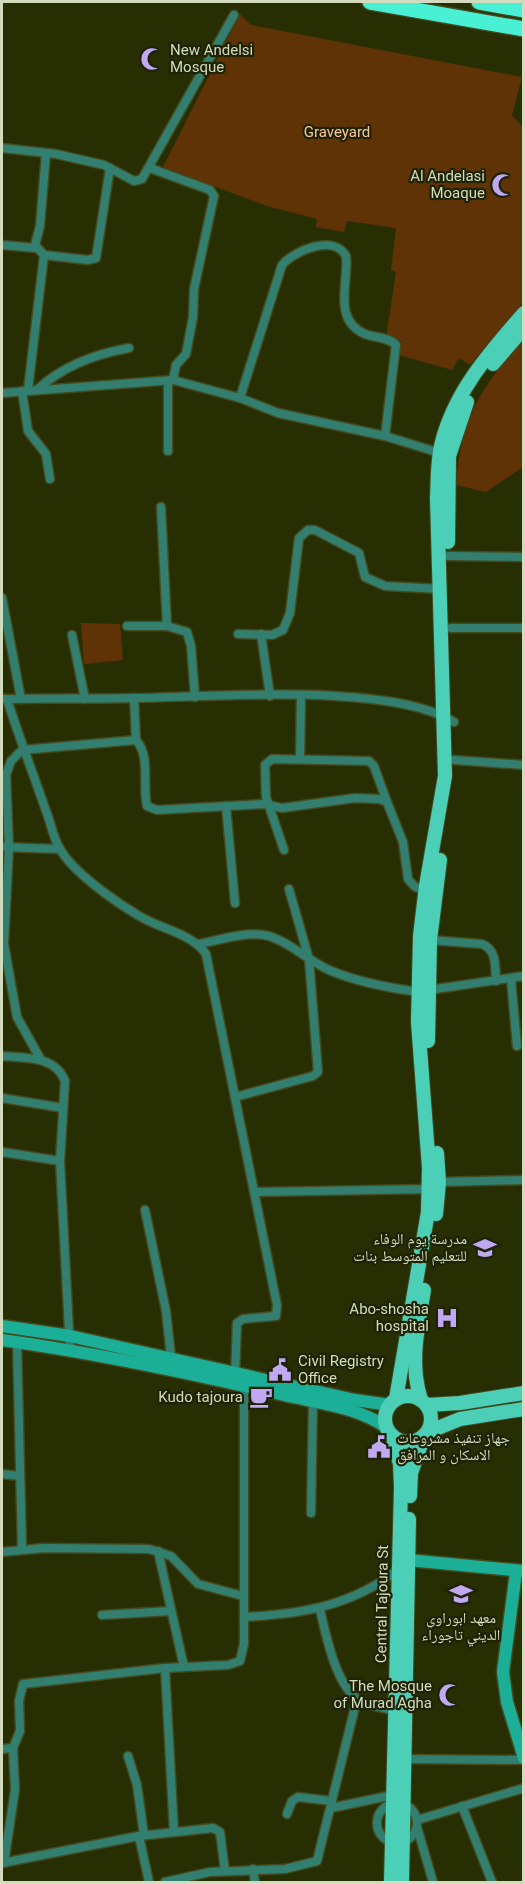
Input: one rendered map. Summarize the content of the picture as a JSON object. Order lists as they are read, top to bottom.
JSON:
{
  "streets": {
    "main road": ["Central Tajoura St"]
  },
  "parks": ["Graveyard"],
  "places": {
    "mosque": ["New Andelsi Mosque", "Al Andelasi Moaque", "The Mosque of Murad Agha"],
    "school or university": ["مدرسة يوم الوفاء للتعليم المتوسط بنات", "معهد ابوراوي الديني تاجوراء"],
    "hospital": ["Abo-shosha hospital"],
    "public building": ["Civil Registry Office", "جهاز تنفيذ مشروعات الاسكان و المرافق"],
    "cafe": ["Kudo tajoura"]
  }
}
